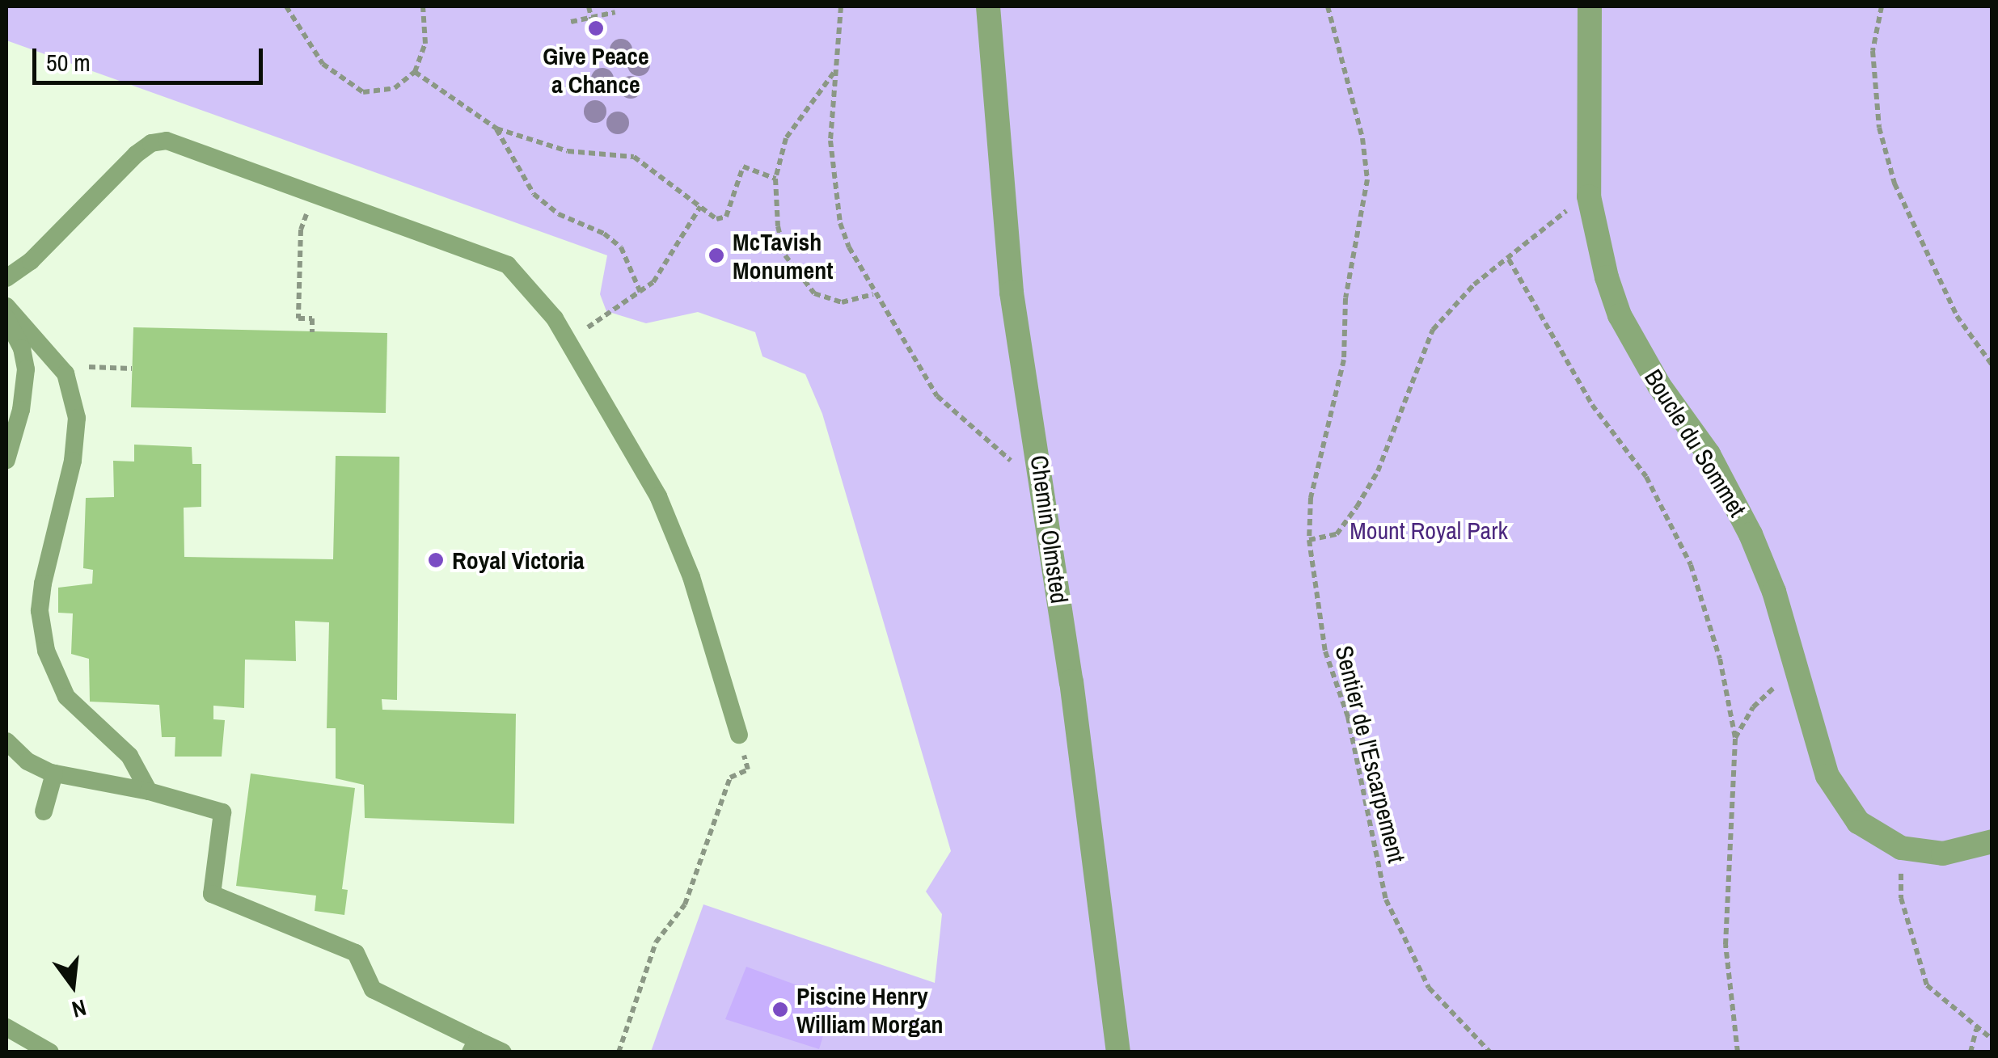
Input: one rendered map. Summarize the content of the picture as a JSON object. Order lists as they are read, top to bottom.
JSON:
{
  "streets": {
    "street": ["Boucle du Sommet", "Chemin Olmsted"],
    "path": ["Sentier de l'Escarpement"]
  },
  "parks": ["Mount Royal Park"],
  "places": [
    "Give Peace a Chance",
    "McTavish Monument",
    "Royal Victoria",
    "Piscine Henry William Morgan"
  ],
  "scale_bar": "50 m",
  "north": "bottom"
}
